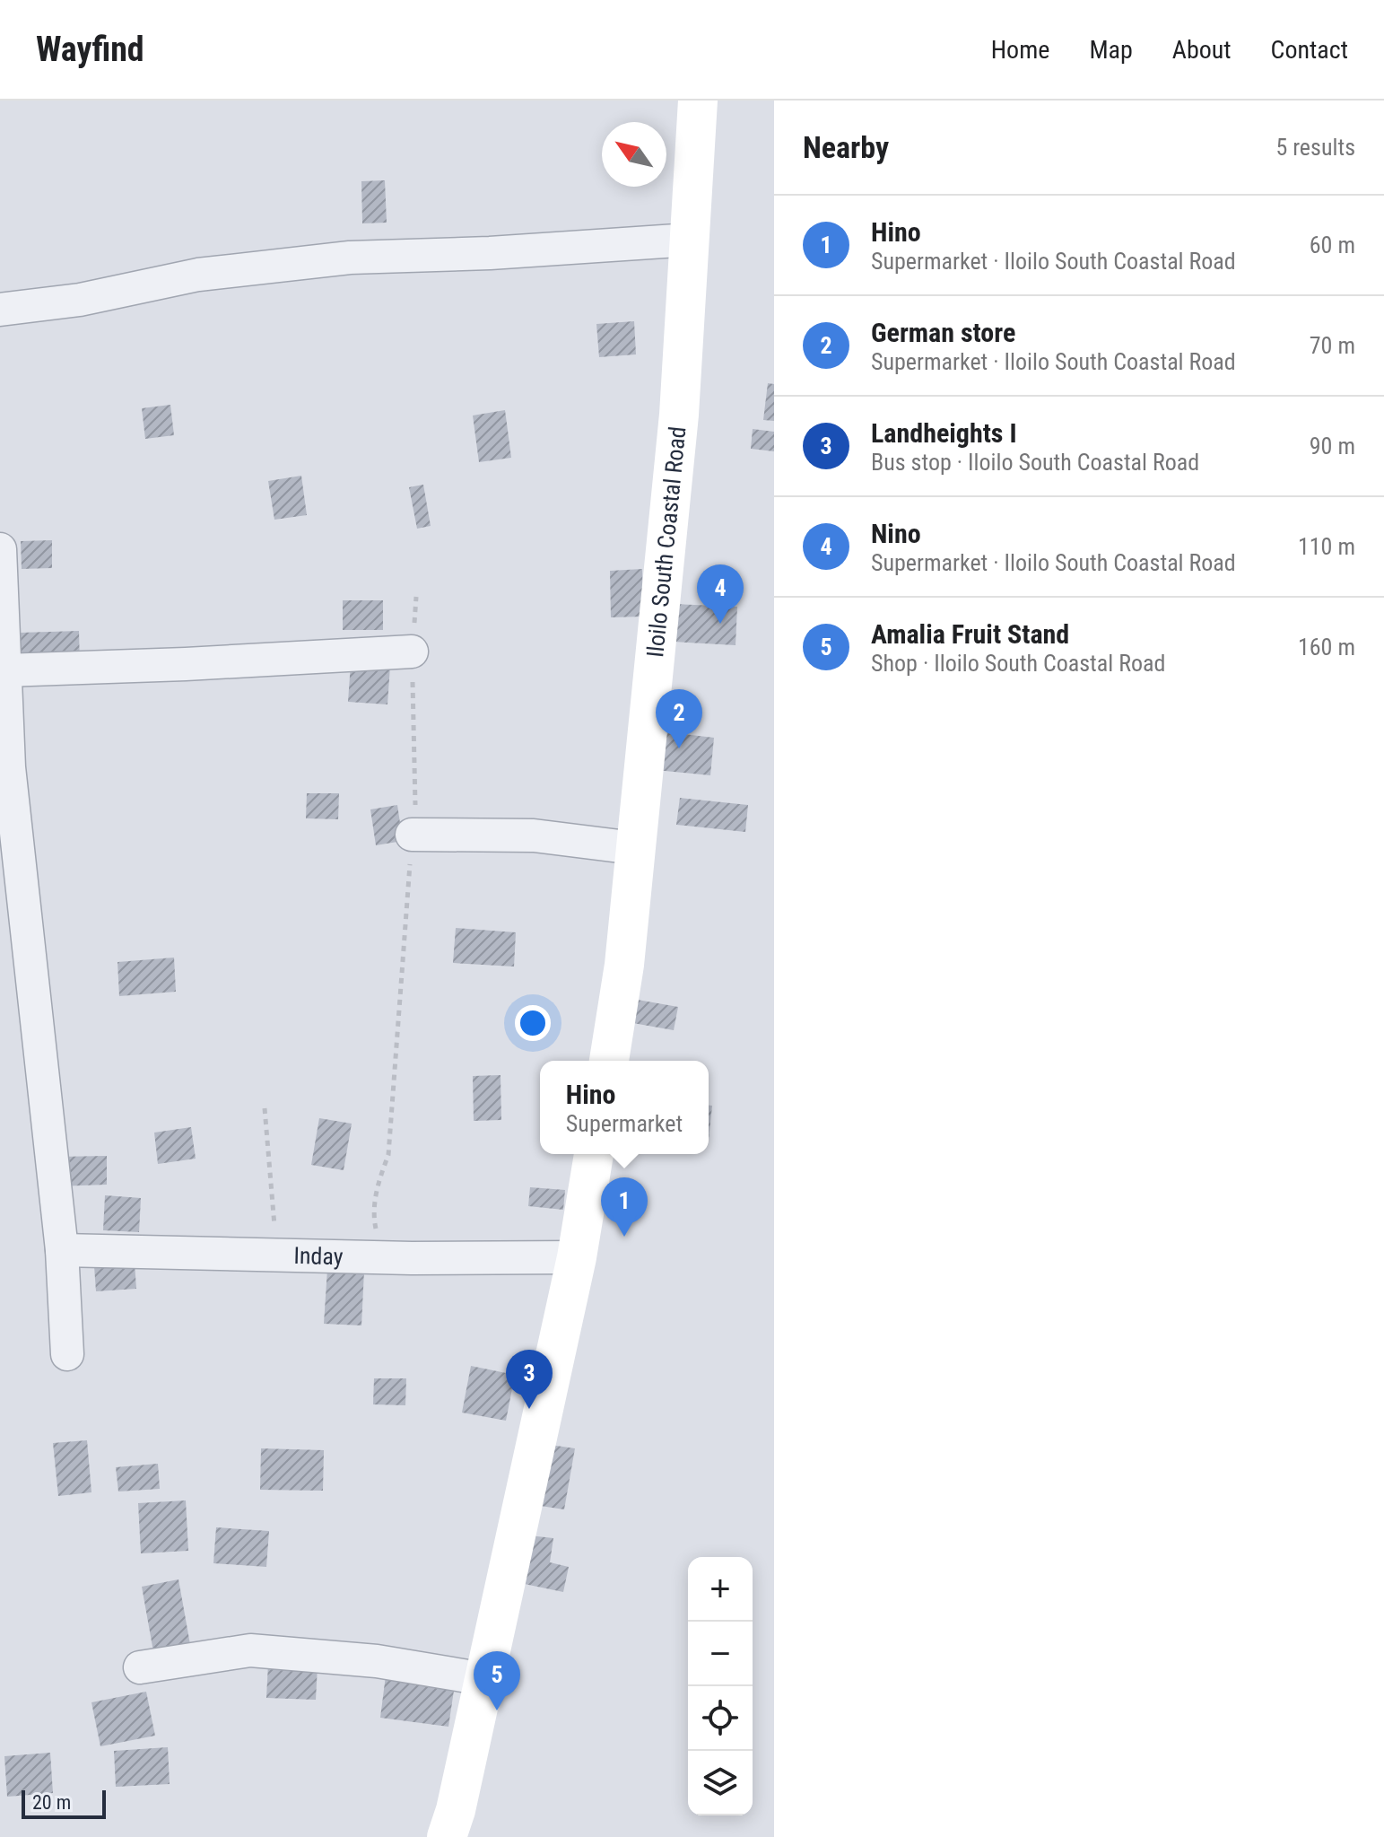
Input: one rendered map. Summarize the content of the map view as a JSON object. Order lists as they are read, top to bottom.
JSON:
{
  "streets": {
    "street": ["Iloilo South Coastal Road", "Inday"]
  },
  "scale_bar": "20 m",
  "north": "top left",
  "page": {
    "header": "Wayfind",
    "nav": [
      "Home",
      "Map",
      "About",
      "Contact"
    ],
    "heading": ["Nearby", "5 results"],
    "list": [
      {
        "mark": "1",
        "name": "Hino",
        "note": "Supermarket · Iloilo South Coastal Road",
        "value": "60 m"
      },
      {
        "mark": "2",
        "name": "German store",
        "note": "Supermarket · Iloilo South Coastal Road",
        "value": "70 m"
      },
      {
        "mark": "3",
        "name": "Landheights I",
        "note": "Bus stop · Iloilo South Coastal Road",
        "value": "90 m"
      },
      {
        "mark": "4",
        "name": "Nino",
        "note": "Supermarket · Iloilo South Coastal Road",
        "value": "110 m"
      },
      {
        "mark": "5",
        "name": "Amalia Fruit Stand",
        "note": "Shop · Iloilo South Coastal Road",
        "value": "160 m"
      }
    ],
    "pins": [
      "4",
      "2",
      "1",
      "3",
      "5"
    ],
    "popup": ["Hino", "Supermarket"],
    "map_buttons": ["+", "−"],
    "scale": "20 m"
  }
}
